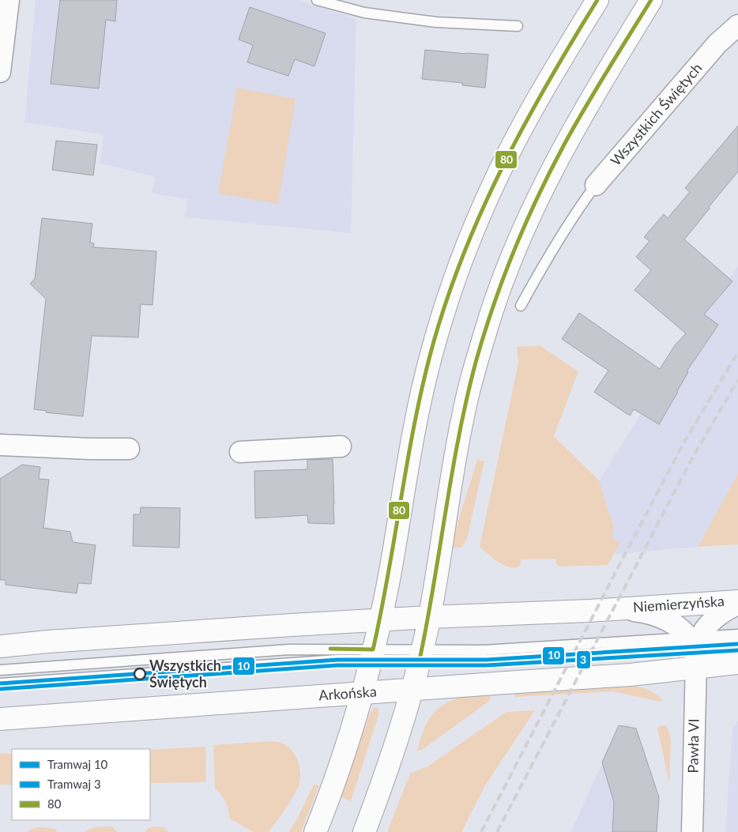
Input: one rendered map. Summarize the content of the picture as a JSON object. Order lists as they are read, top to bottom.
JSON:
{
  "streets": {
    "street": [
      "Wszystkich Świętych",
      "Niemierzyńska",
      "Arkońska",
      "Pawła VI"
    ]
  },
  "crossings": [
    ["Arkońska", "Pawła VI"]
  ],
  "places": ["Wszystkich Świętych"],
  "lines": ["transit line 80", "tram line 10", "tram line 3"],
  "legend": ["Tramwaj 10", "Tramwaj 3", "80"]
}
